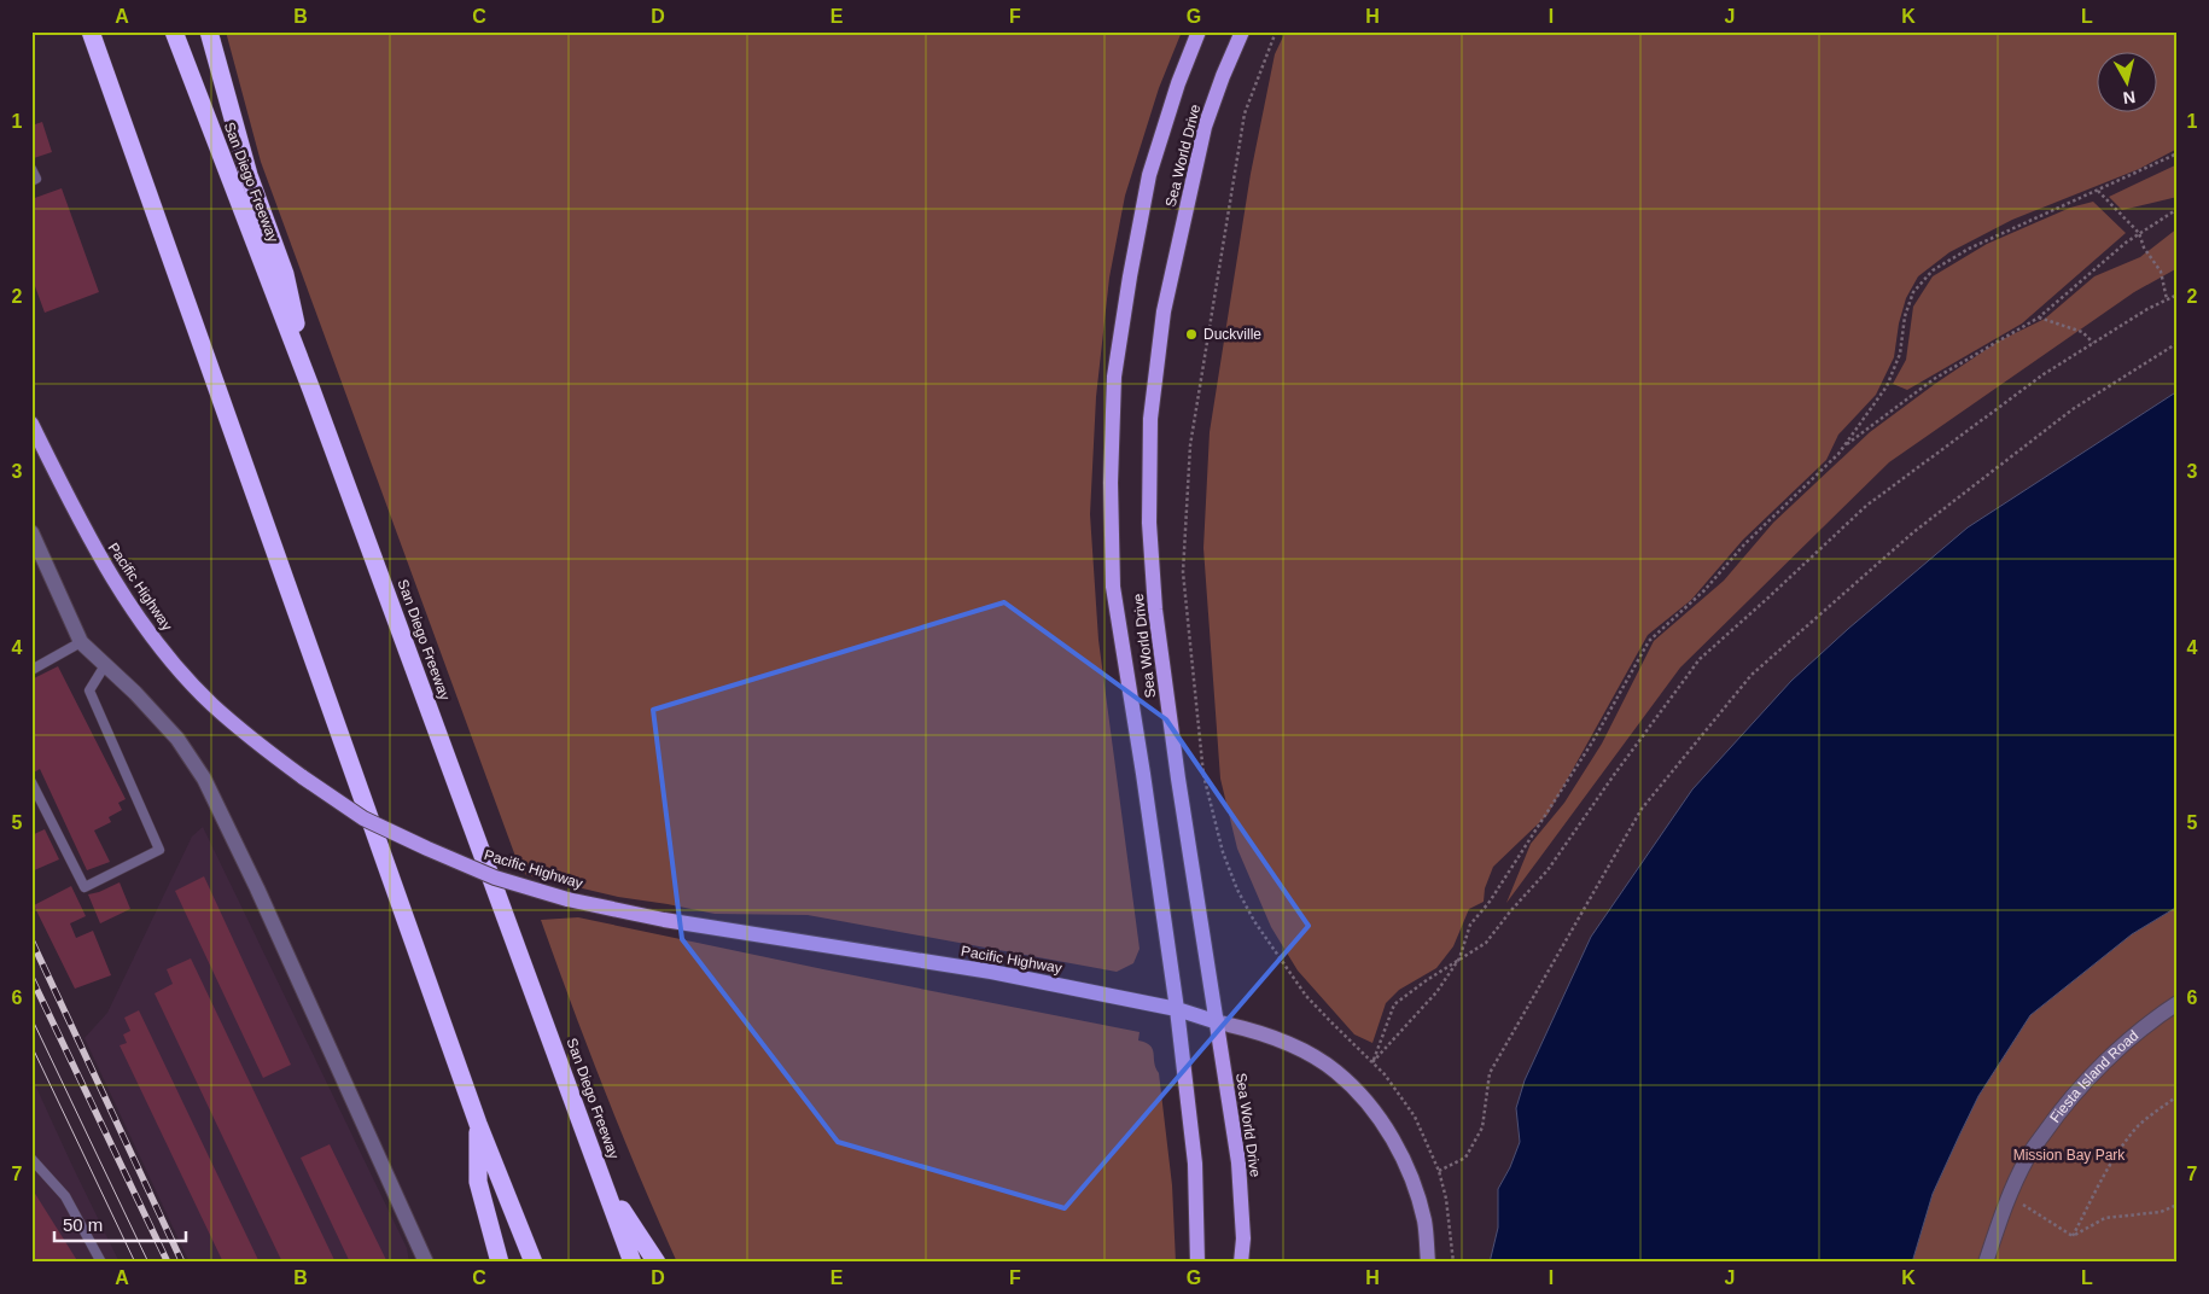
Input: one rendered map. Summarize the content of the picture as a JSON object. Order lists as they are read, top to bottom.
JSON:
{
  "streets": {
    "highway": ["San Diego Freeway"],
    "main road": ["Sea World Drive", "Pacific Highway"],
    "street": ["Fiesta Island Road"]
  },
  "crossings": [
    ["Sea World Drive", "Pacific Highway"]
  ],
  "parks": ["Mission Bay Park"],
  "places": ["Duckville"],
  "scale_bar": "50 m",
  "north": "bottom",
  "grid": {
    "columns": [
      "A",
      "B",
      "C",
      "D",
      "E",
      "F",
      "G",
      "H",
      "I",
      "J",
      "K",
      "L"
    ],
    "rows": [
      "1",
      "2",
      "3",
      "4",
      "5",
      "6",
      "7"
    ]
  }
}
